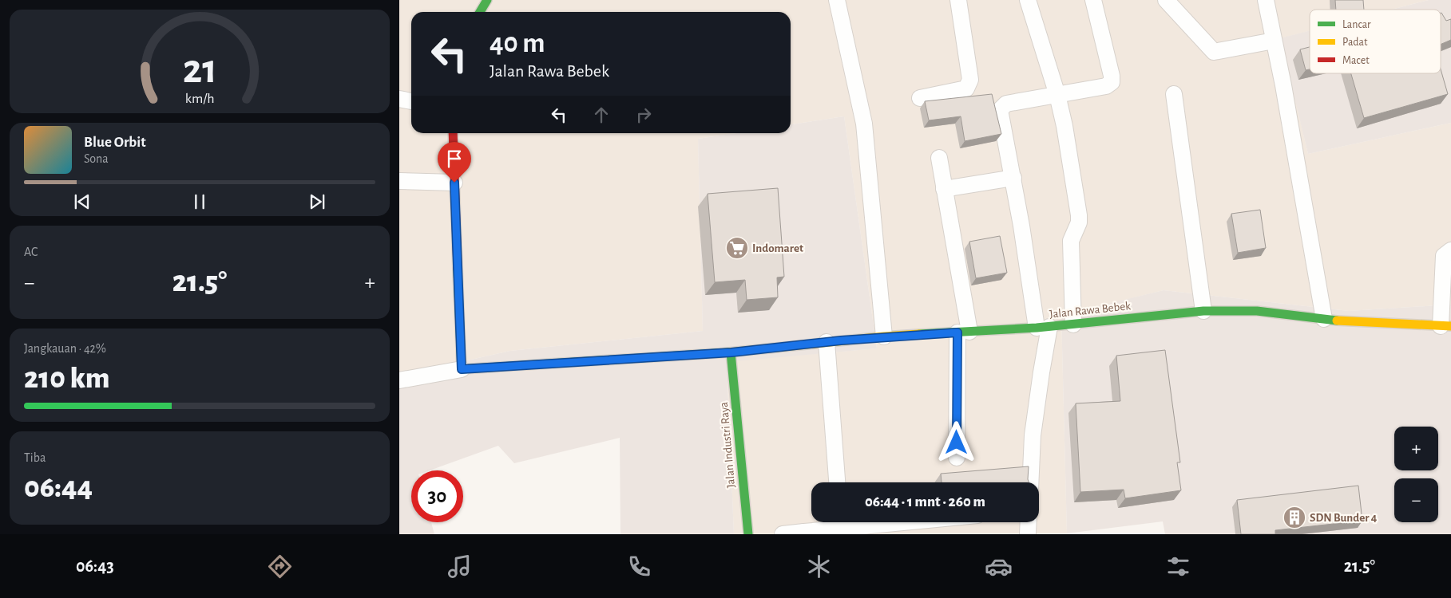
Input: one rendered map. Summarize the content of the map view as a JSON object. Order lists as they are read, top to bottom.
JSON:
{
  "streets": {
    "street": ["Jalan Rawa Bebek", "Jalan Industri Raya"]
  },
  "crossings": [
    ["Jalan Rawa Bebek", "Jalan Industri Raya"]
  ],
  "places": {
    "supermarket": ["Indomaret"],
    "building": ["SDN Bunder 4"]
  },
  "legend": ["Lancar", "Padat", "Macet"],
  "page": {
    "turn": ["40 m", "Jalan Rawa Bebek"],
    "song": ["Blue Orbit", "Sona"],
    "tile": [
      "AC",
      ["Jangkauan · 42%", "210 km"],
      ["Tiba", "06:44"]
    ],
    "heat": ["−", "21.5°", "+"],
    "map_buttons": ["+", "−"],
    "limit": "30",
    "trip": "06:44 · 1 mnt · 260 m",
    "tabs": ["06:43", "21.5°"],
    "gauge": ["21", "km/h"]
  }
}
